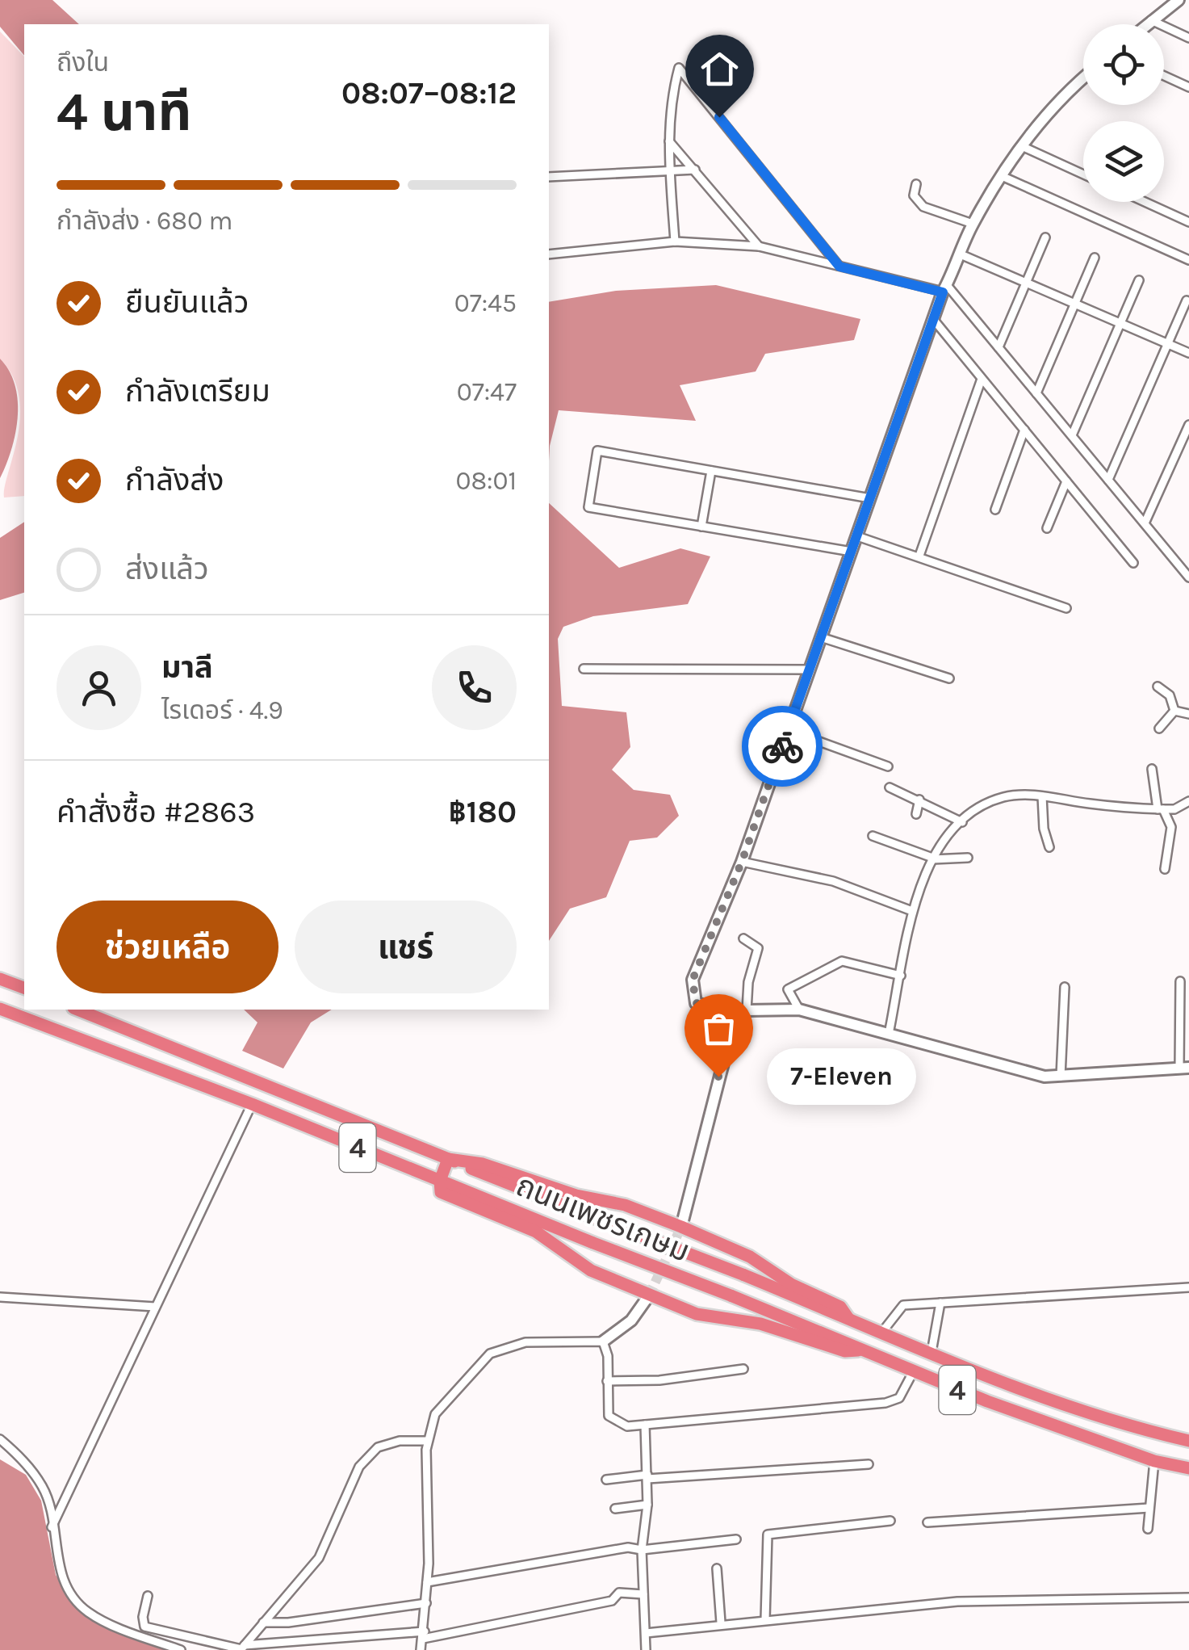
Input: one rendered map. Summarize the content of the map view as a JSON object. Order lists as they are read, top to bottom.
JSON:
{
  "streets": {
    "highway": ["4", "ถนนเพชรเกษม"]
  },
  "places": ["7-Eleven"],
  "page": {
    "heading": ["4 นาที", "ถึงใน", "08:07–08:12"],
    "panel": [
      "มาลี",
      "ไรเดอร์ · 4.9",
      "คำสั่งซื้อ #2863",
      "฿180"
    ],
    "bar": "กำลังส่ง · 680 m",
    "list": [
      ["ยืนยันแล้ว", "07:45"],
      ["กำลังเตรียม", "07:47"],
      ["กำลังส่ง", "08:01"],
      "ส่งแล้ว"
    ],
    "buttons": ["ช่วยเหลือ", "แชร์"],
    "bubble": "7-Eleven"
  }
}
